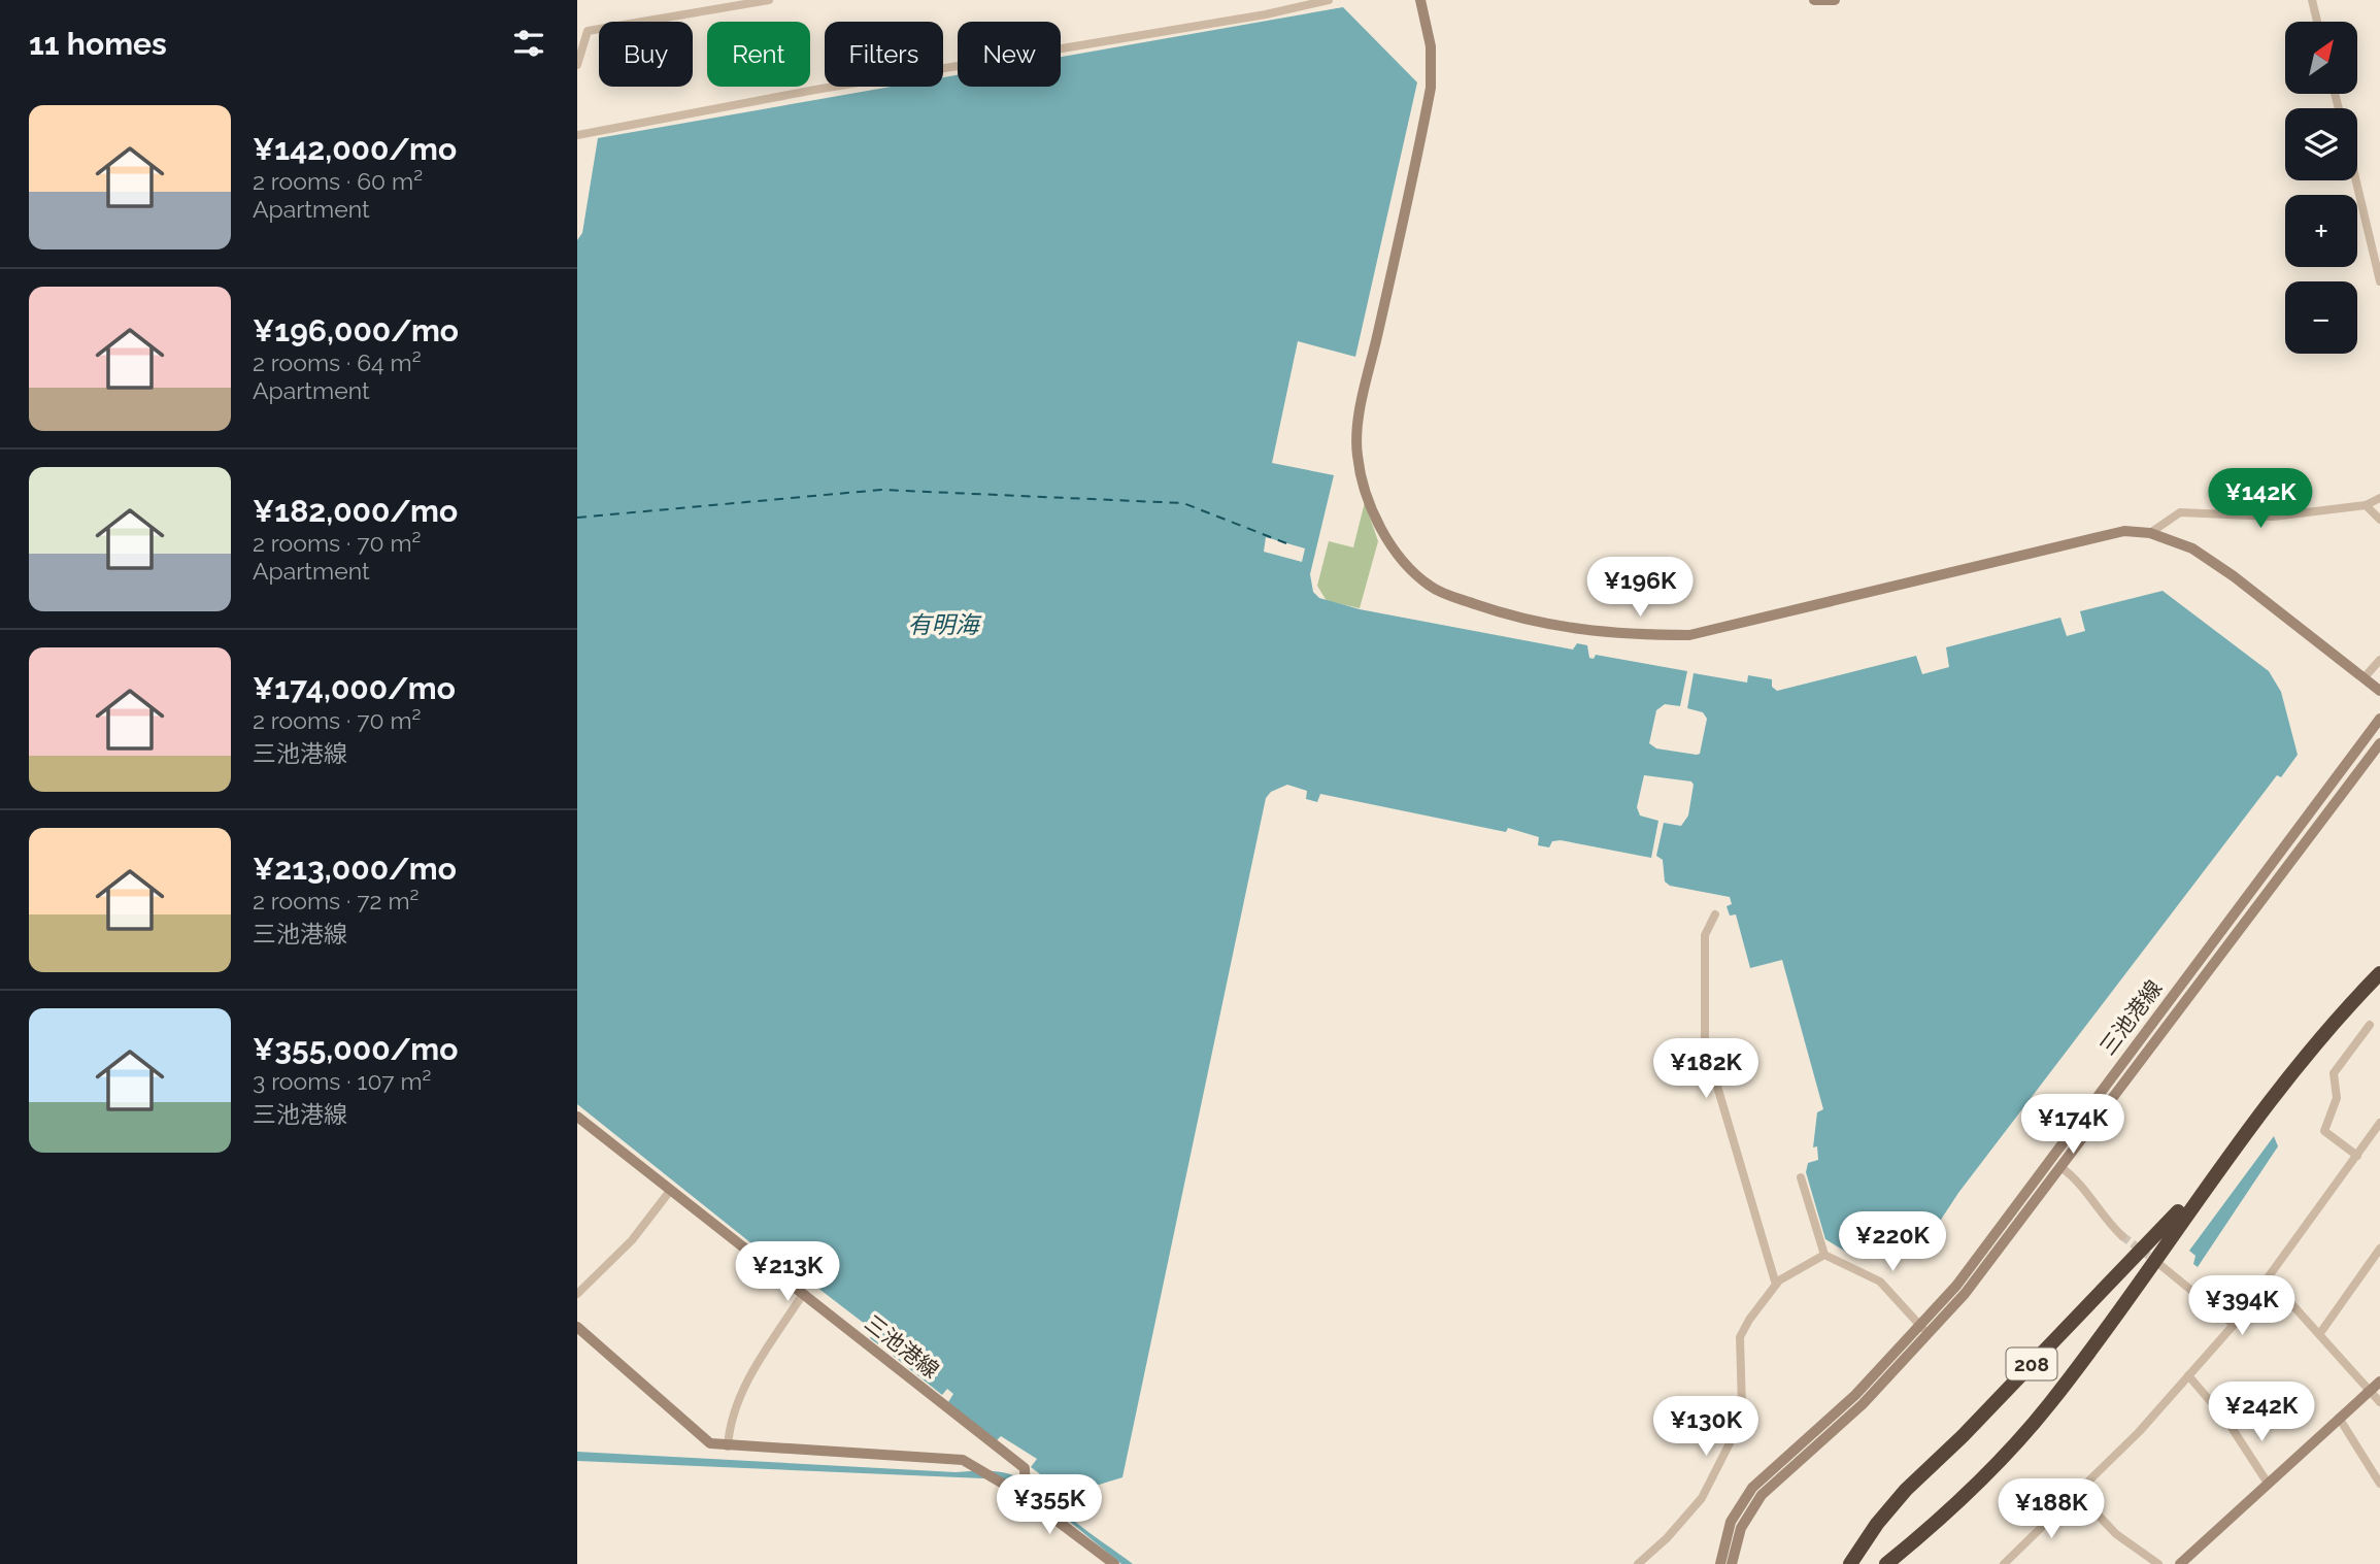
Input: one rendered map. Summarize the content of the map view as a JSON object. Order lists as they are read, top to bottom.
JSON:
{
  "streets": {
    "highway": ["208"],
    "main road": ["三池港線"]
  },
  "water": ["有明海"],
  "north": "top right",
  "page": {
    "heading": "11 homes",
    "map_buttons": ["+", "−"],
    "chip": [
      "Buy",
      "Rent",
      "Filters",
      "New"
    ],
    "list": [
      {
        "name": "¥142,000/mo",
        "note": "2 rooms · 60 m² · Apartment"
      },
      {
        "name": "¥196,000/mo",
        "note": "2 rooms · 64 m² · Apartment"
      },
      {
        "name": "¥182,000/mo",
        "note": "2 rooms · 70 m² · Apartment"
      },
      {
        "name": "¥174,000/mo",
        "note": "2 rooms · 70 m² · 三池港線"
      },
      {
        "name": "¥213,000/mo",
        "note": "2 rooms · 72 m² · 三池港線"
      },
      {
        "name": "¥355,000/mo",
        "note": "3 rooms · 107 m² · 三池港線"
      }
    ],
    "price": [
      "¥142K",
      "¥196K",
      "¥182K",
      "¥174K",
      "¥220K",
      "¥213K",
      "¥394K",
      "¥242K",
      "¥130K",
      "¥355K",
      "¥188K"
    ]
  }
}
